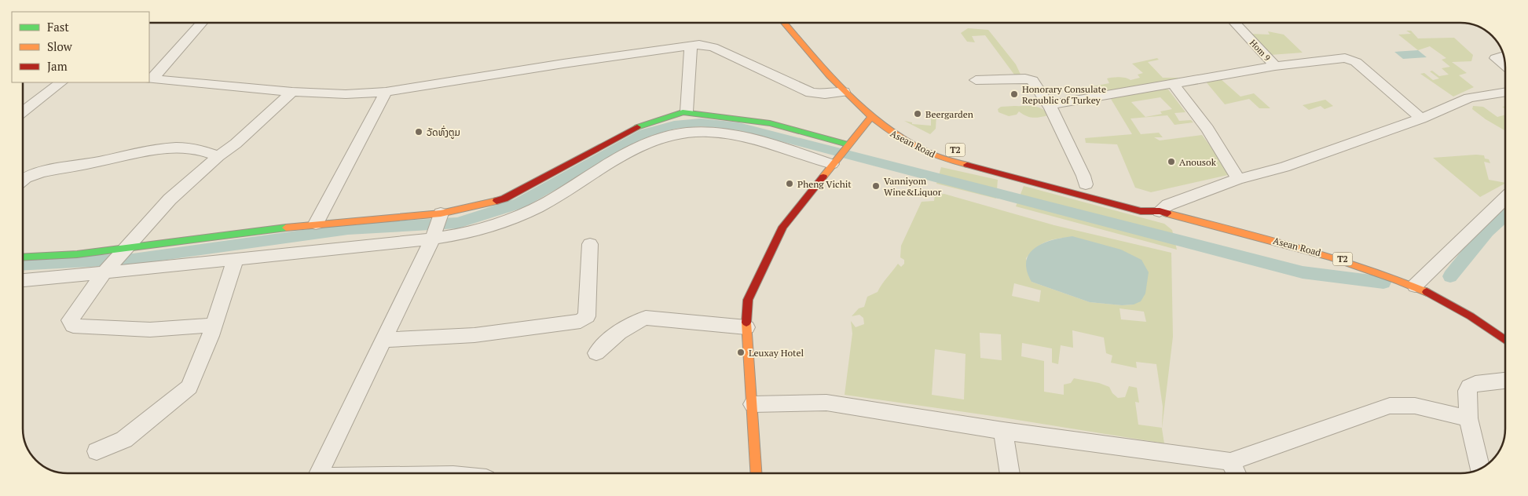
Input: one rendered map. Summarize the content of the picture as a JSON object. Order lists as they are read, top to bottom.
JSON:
{
  "streets": {
    "street": ["Hom 9", "Asean Road", "T2"]
  },
  "places": [
    "Honorary Consulate Republic of Turkey",
    "Beergarden",
    "ວັດທົ່ງຕູມ",
    "Anousok",
    "Pheng Vichit",
    "Vanniyom Wine&Liquor",
    "Leuxay Hotel"
  ],
  "legend": ["Fast", "Slow", "Jam"]
}
